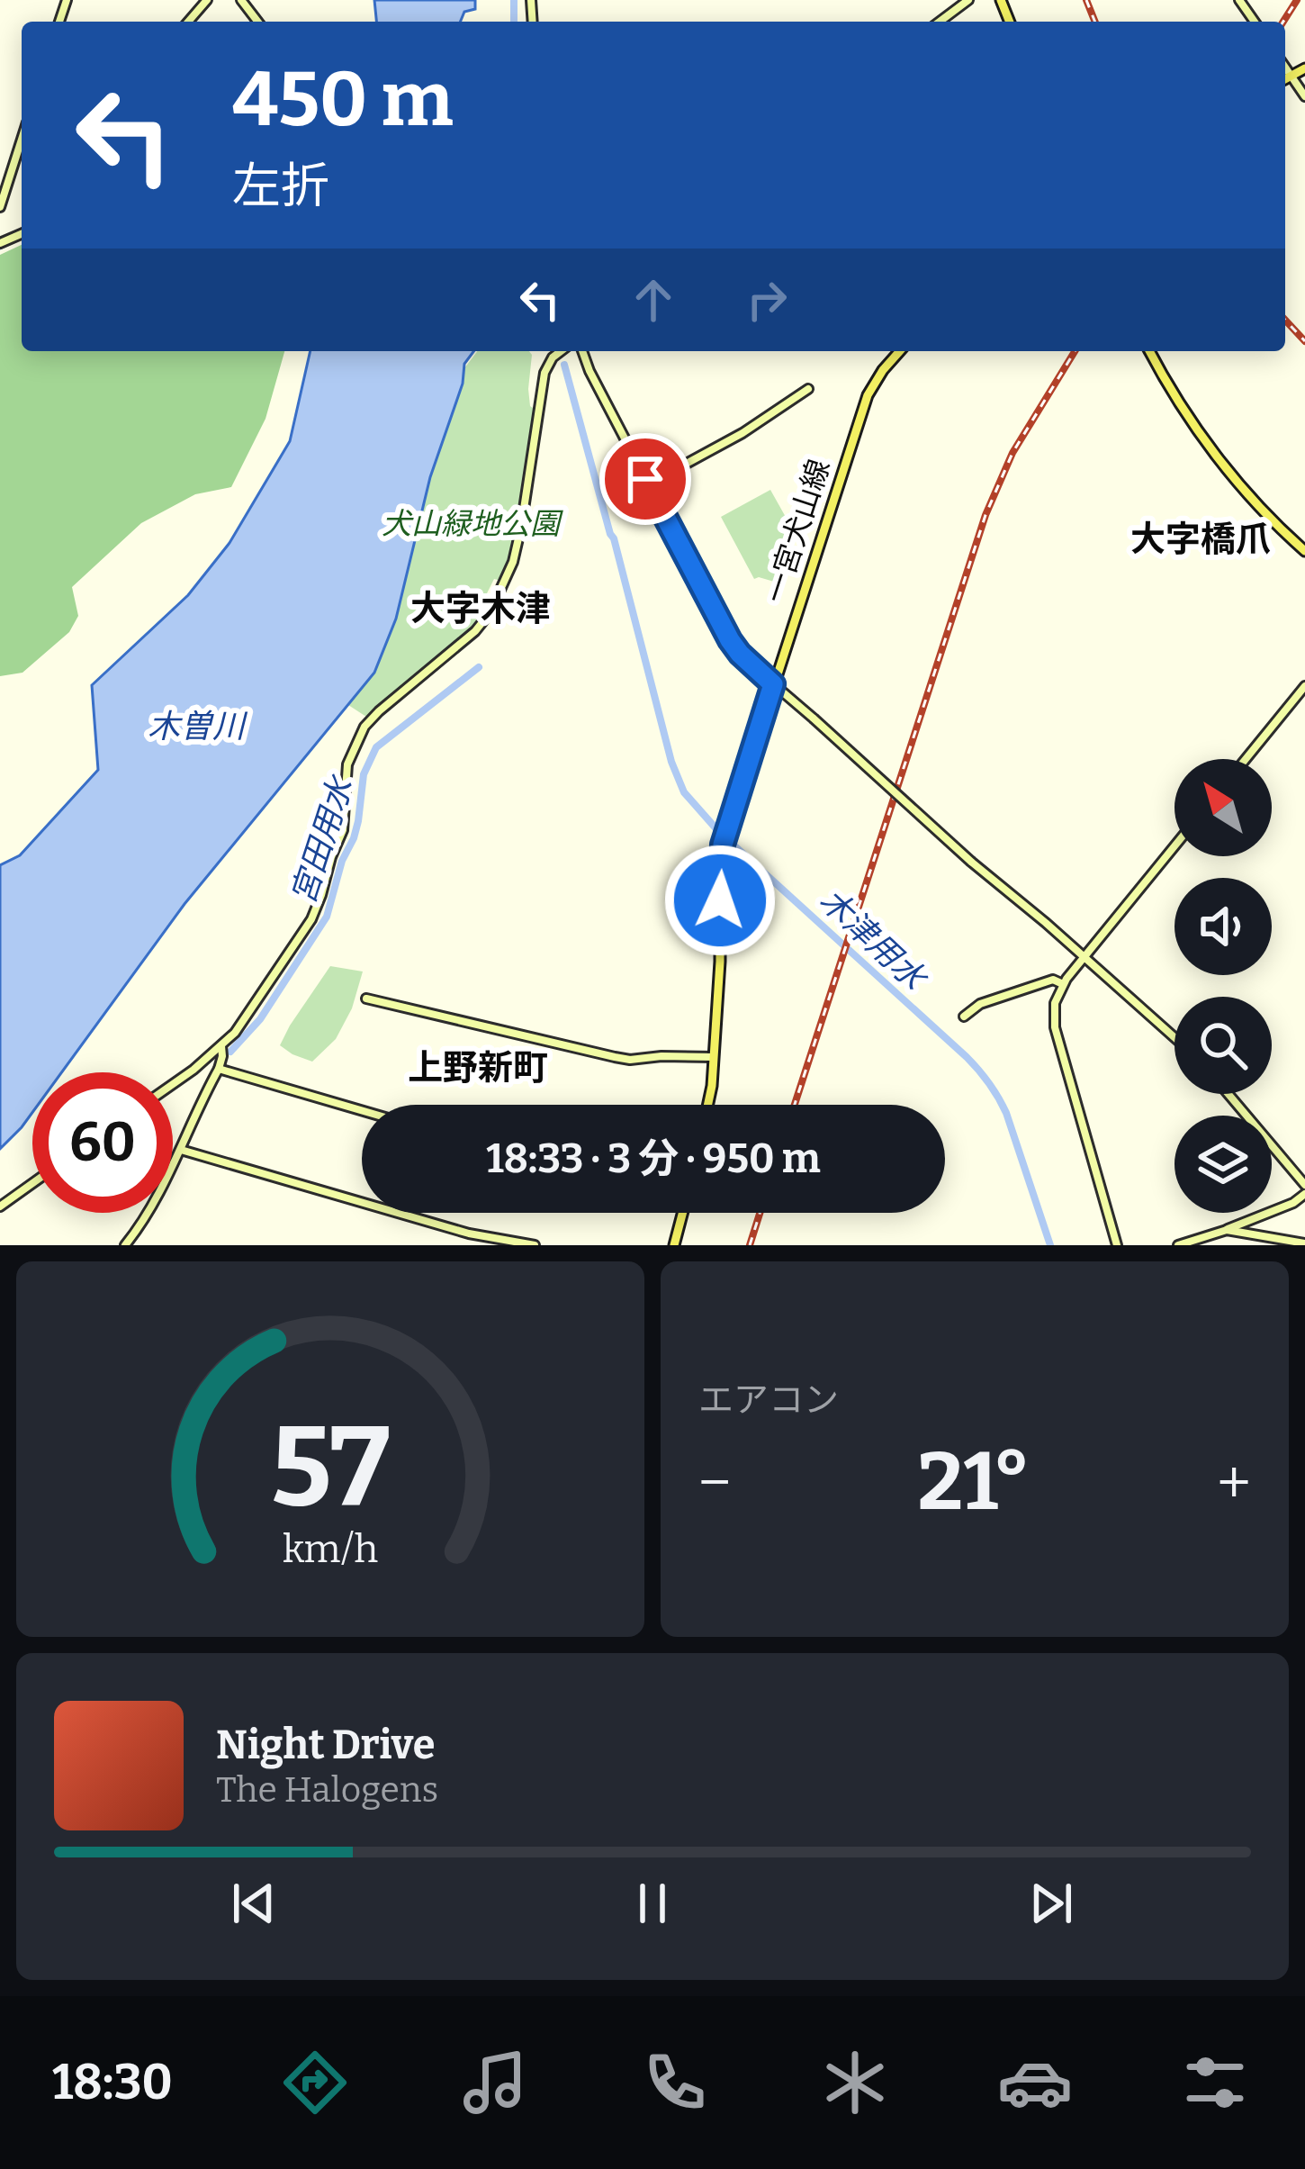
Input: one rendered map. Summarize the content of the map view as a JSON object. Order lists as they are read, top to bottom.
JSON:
{
  "streets": {
    "main road": ["一宮犬山線"]
  },
  "districts": ["大字橋爪", "大字木津", "上野新町"],
  "water": ["木曽川", "宮田用水", "木津用水"],
  "parks": ["犬山緑地公園"],
  "north": "top left",
  "page": {
    "turn": ["450 m", "左折"],
    "limit": "60",
    "trip": "18:33 · 3 分 · 950 m",
    "tile": "エアコン",
    "heat": ["−", "21°", "+"],
    "song": ["Night Drive", "The Halogens"],
    "tabs": "18:30",
    "gauge": ["57", "km/h"]
  }
}
